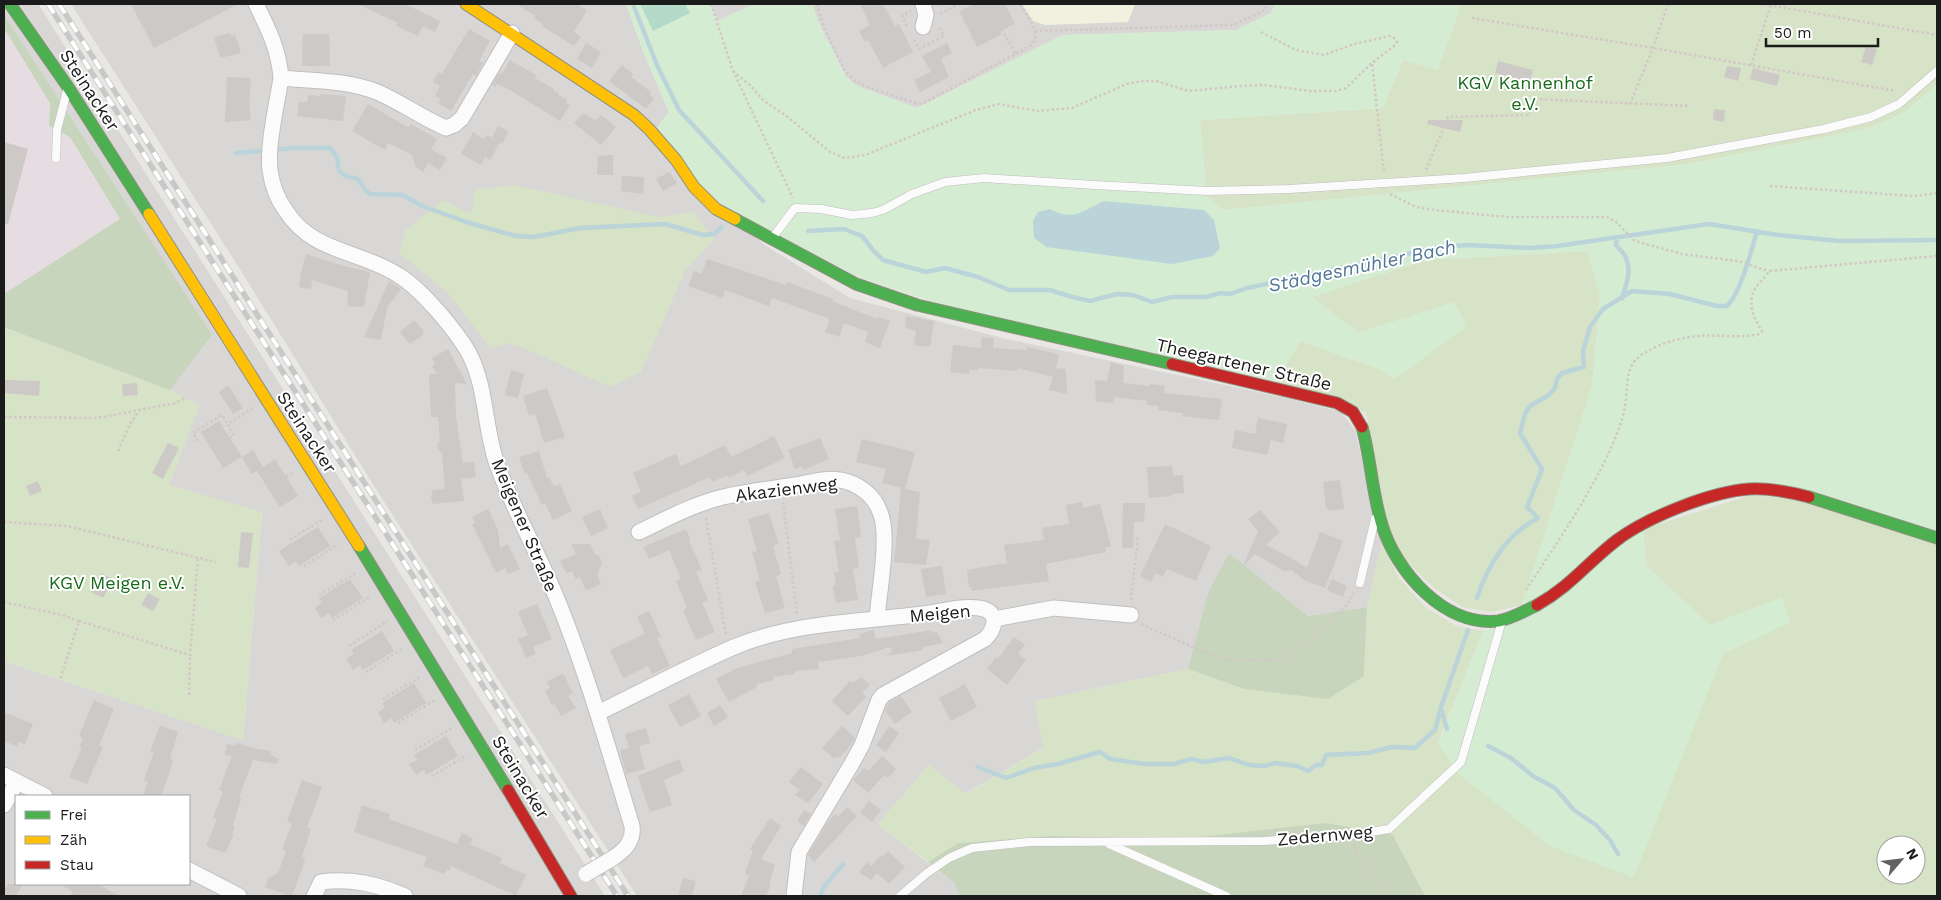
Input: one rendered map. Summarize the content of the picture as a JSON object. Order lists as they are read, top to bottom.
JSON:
{
  "streets": {
    "street": [
      "Steinacker",
      "Theegartener Straße",
      "Akazienweg",
      "Meigener Straße",
      "Meigen"
    ],
    "lane": ["Zedernweg"]
  },
  "crossings": [
    ["Steinacker", "Meigener Straße"],
    ["Theegartener Straße", "Zedernweg"],
    ["Akazienweg", "Meigen"],
    ["Meigener Straße", "Meigen"]
  ],
  "water": ["Städgesmühler Bach"],
  "parks": ["KGV Kannenhof e.V.", "KGV Meigen e.V."],
  "legend": ["Frei", "Zäh", "Stau"],
  "scale_bar": "50 m",
  "north": "top right"
}
